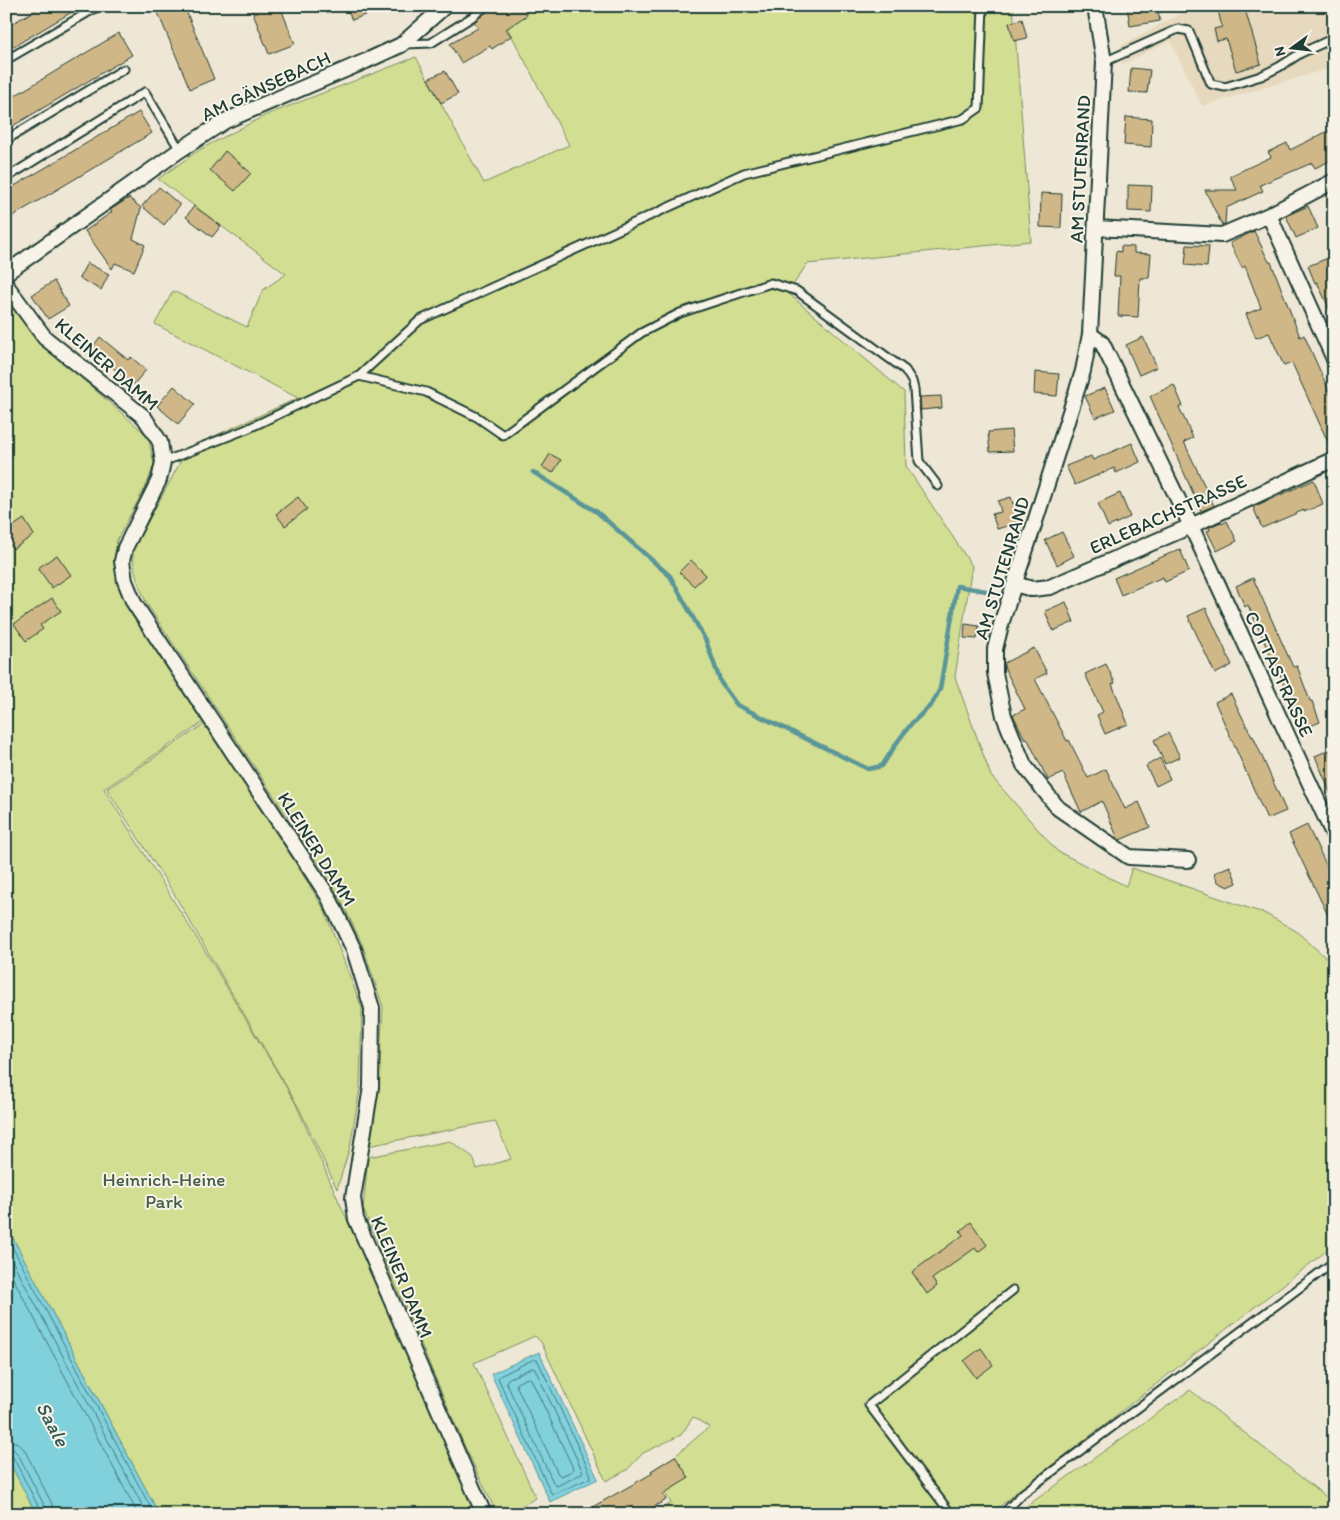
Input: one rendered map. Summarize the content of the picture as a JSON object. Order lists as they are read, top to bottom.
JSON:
{
  "streets": {
    "street": [
      "AM GÄNSEBACH",
      "AM STUTENRAND",
      "KLEINER DAMM",
      "ERLEBACHSTRASSE",
      "COTTASTRASSE"
    ]
  },
  "crossings": [
    ["AM STUTENRAND", "ERLEBACHSTRASSE"],
    ["ERLEBACHSTRASSE", "COTTASTRASSE"]
  ],
  "water": ["Saale"],
  "parks": ["Heinrich-Heine Park"],
  "north": "left"
}
